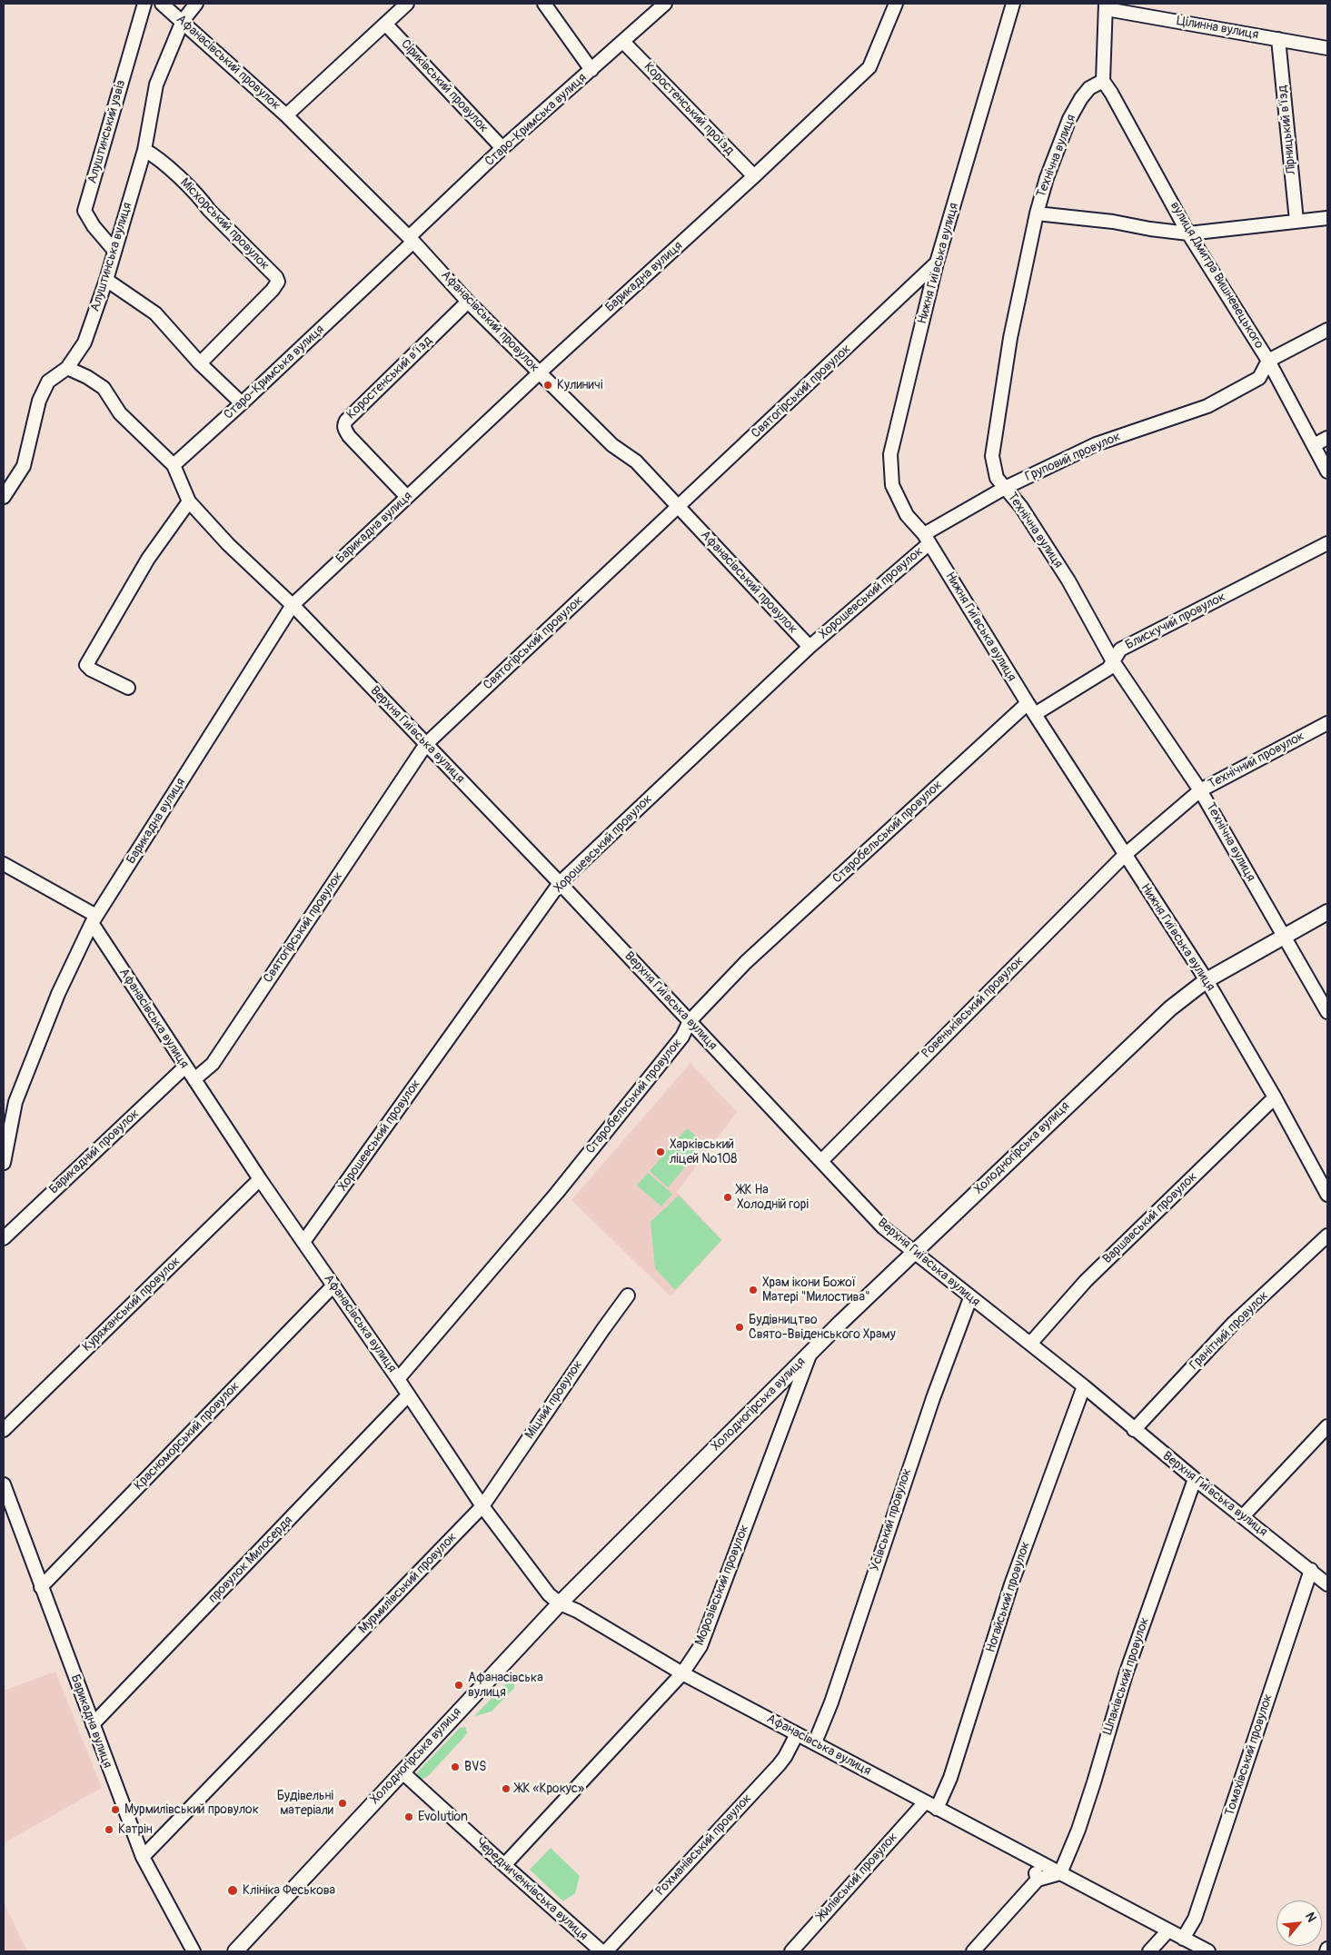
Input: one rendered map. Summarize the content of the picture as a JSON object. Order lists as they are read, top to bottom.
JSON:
{
  "streets": {
    "main road": ["Холодногірська вулиця"],
    "street": [
      "Цілинна вулиця",
      "Афанасівський провулок",
      "Сіриківський провулок",
      "Коростенський проїзд",
      "Старо-Кримська вулиця",
      "Лірницький в'їзд",
      "Алуштинський узвіз",
      "Технічна вулиця",
      "Місхорський провулок",
      "Алуштинська вулиця",
      "Нижня Гиївська вулиця",
      "вулиця Дмитра Вишневецького",
      "Барикадна вулиця",
      "Коростенський в’їзд",
      "Святогірський провулок",
      "Груповий провулок",
      "Хорошевський провулок",
      "Блискучий провулок",
      "Верхня Гиївська вулиця",
      "Технічний провулок",
      "Старобельський провулок",
      "Ровеньківський провулок",
      "Афанасівська вулиця",
      "Барикадний провулок",
      "Варшавський провулок",
      "Куряжанський провулок",
      "Гранітний провулок",
      "Міцний провулок",
      "Красноморський провулок",
      "Усівський провулок",
      "провулок Милосердя",
      "Мурмилівський провулок",
      "Морозівський провулок",
      "Ногайський провулок",
      "Шпаківський провулок",
      "Томахівський провулок",
      "Рохманівський провулок",
      "Жилівський провулок",
      "Чередниченківська вулиця"
    ]
  },
  "crossings": [
    ["Цілинна вулиця", "Лірницький в'їзд"],
    ["Афанасівський провулок", "Старо-Кримська вулиця"],
    ["Афанасівський провулок", "Алуштинська вулиця"],
    ["Афанасівський провулок", "Барикадна вулиця"],
    ["Афанасівський провулок", "Коростенський в’їзд"],
    ["Афанасівський провулок", "Святогірський провулок"],
    ["Афанасівський провулок", "Хорошевський провулок"],
    ["Сіриківський провулок", "Старо-Кримська вулиця"],
    ["Коростенський проїзд", "Старо-Кримська вулиця"],
    ["Коростенський проїзд", "Барикадна вулиця"],
    ["Старо-Кримська вулиця", "Верхня Гиївська вулиця"],
    ["Алуштинський узвіз", "Алуштинська вулиця"],
    ["Технічна вулиця", "вулиця Дмитра Вишневецького"],
    ["Технічна вулиця", "Груповий провулок"],
    ["Технічна вулиця", "Блискучий провулок"],
    ["Технічна вулиця", "Технічний провулок"],
    ["Технічна вулиця", "Холодногірська вулиця"],
    ["Місхорський провулок", "Алуштинська вулиця"],
    ["Алуштинська вулиця", "Верхня Гиївська вулиця"],
    ["Нижня Гиївська вулиця", "Святогірський провулок"],
    ["Нижня Гиївська вулиця", "Груповий провулок"],
    ["Нижня Гиївська вулиця", "Хорошевський провулок"],
    ["Нижня Гиївська вулиця", "Блискучий провулок"],
    ["Нижня Гиївська вулиця", "Технічний провулок"],
    ["Нижня Гиївська вулиця", "Старобельський провулок"],
    ["Нижня Гиївська вулиця", "Ровеньківський провулок"],
    ["Нижня Гиївська вулиця", "Холодногірська вулиця"],
    ["Нижня Гиївська вулиця", "Варшавський провулок"],
    ["Барикадна вулиця", "Коростенський в’їзд"],
    ["Барикадна вулиця", "Верхня Гиївська вулиця"],
    ["Барикадна вулиця", "Афанасівська вулиця"],
    ["Барикадна вулиця", "Красноморський провулок"],
    ["Барикадна вулиця", "провулок Милосердя"],
    ["Барикадна вулиця", "Мурмилівський провулок"],
    ["Святогірський провулок", "Верхня Гиївська вулиця"],
    ["Святогірський провулок", "Афанасівська вулиця"],
    ["Груповий провулок", "Хорошевський провулок"],
    ["Хорошевський провулок", "Верхня Гиївська вулиця"],
    ["Хорошевський провулок", "Афанасівська вулиця"],
    ["Верхня Гиївська вулиця", "Старобельський провулок"],
    ["Верхня Гиївська вулиця", "Ровеньківський провулок"],
    ["Верхня Гиївська вулиця", "Холодногірська вулиця"],
    ["Верхня Гиївська вулиця", "Варшавський провулок"],
    ["Верхня Гиївська вулиця", "Гранітний провулок"],
    ["Верхня Гиївська вулиця", "Усівський провулок"],
    ["Верхня Гиївська вулиця", "Ногайський провулок"],
    ["Верхня Гиївська вулиця", "Шпаківський провулок"],
    ["Верхня Гиївська вулиця", "Томахівський провулок"],
    ["Технічний провулок", "Ровеньківський провулок"],
    ["Старобельський провулок", "Афанасівська вулиця"],
    ["Афанасівська вулиця", "Холодногірська вулиця"],
    ["Афанасівська вулиця", "Барикадний провулок"],
    ["Афанасівська вулиця", "Куряжанський провулок"],
    ["Афанасівська вулиця", "Міцний провулок"],
    ["Афанасівська вулиця", "Красноморський провулок"],
    ["Афанасівська вулиця", "Усівський провулок"],
    ["Афанасівська вулиця", "провулок Милосердя"],
    ["Афанасівська вулиця", "Мурмилівський провулок"],
    ["Афанасівська вулиця", "Морозівський провулок"],
    ["Афанасівська вулиця", "Ногайський провулок"],
    ["Афанасівська вулиця", "Шпаківський провулок"],
    ["Афанасівська вулиця", "Томахівський провулок"],
    ["Афанасівська вулиця", "Рохманівський провулок"],
    ["Афанасівська вулиця", "Жилівський провулок"],
    ["Холодногірська вулиця", "Морозівський провулок"],
    ["Холодногірська вулиця", "Чередниченківська вулиця"],
    ["Міцний провулок", "Мурмилівський провулок"],
    ["Морозівський провулок", "Чередниченківська вулиця"],
    ["Ногайський провулок", "Жилівський провулок"]
  ],
  "places": [
    "Кулиничі",
    "Харківський ліцей №108",
    "ЖК На Холодній горі",
    "Храм ікони Божої Матері \"Милостива\"",
    "Будівництво Свято-Ввіденського Храму",
    "Афанасівська вулиця",
    "BVS",
    "ЖК «Крокус»",
    "Будівельні матеріали",
    "Мурмилівський провулок",
    "Evolution",
    "Катрін",
    "Клініка Феськова"
  ],
  "north": "top right"
}
